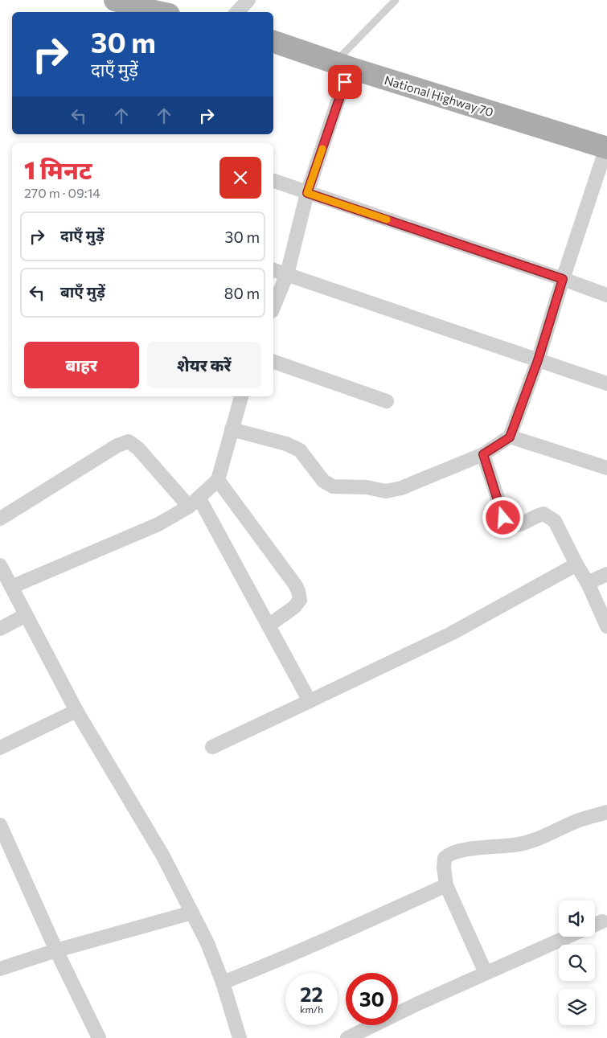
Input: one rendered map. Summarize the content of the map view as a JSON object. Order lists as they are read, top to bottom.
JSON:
{
  "streets": {
    "main road": ["National Highway 70"]
  },
  "page": {
    "turn": ["30 m", "दाएँ मुड़ें"],
    "heading": ["1 मिनट", "270 m · 09:14"],
    "list": [
      {
        "name": "दाएँ मुड़ें",
        "value": "30 m"
      },
      {
        "name": "बाएँ मुड़ें",
        "value": "80 m"
      }
    ],
    "buttons": ["बाहर", "शेयर करें"],
    "speed": "22 km/h",
    "limit": "30"
  }
}
